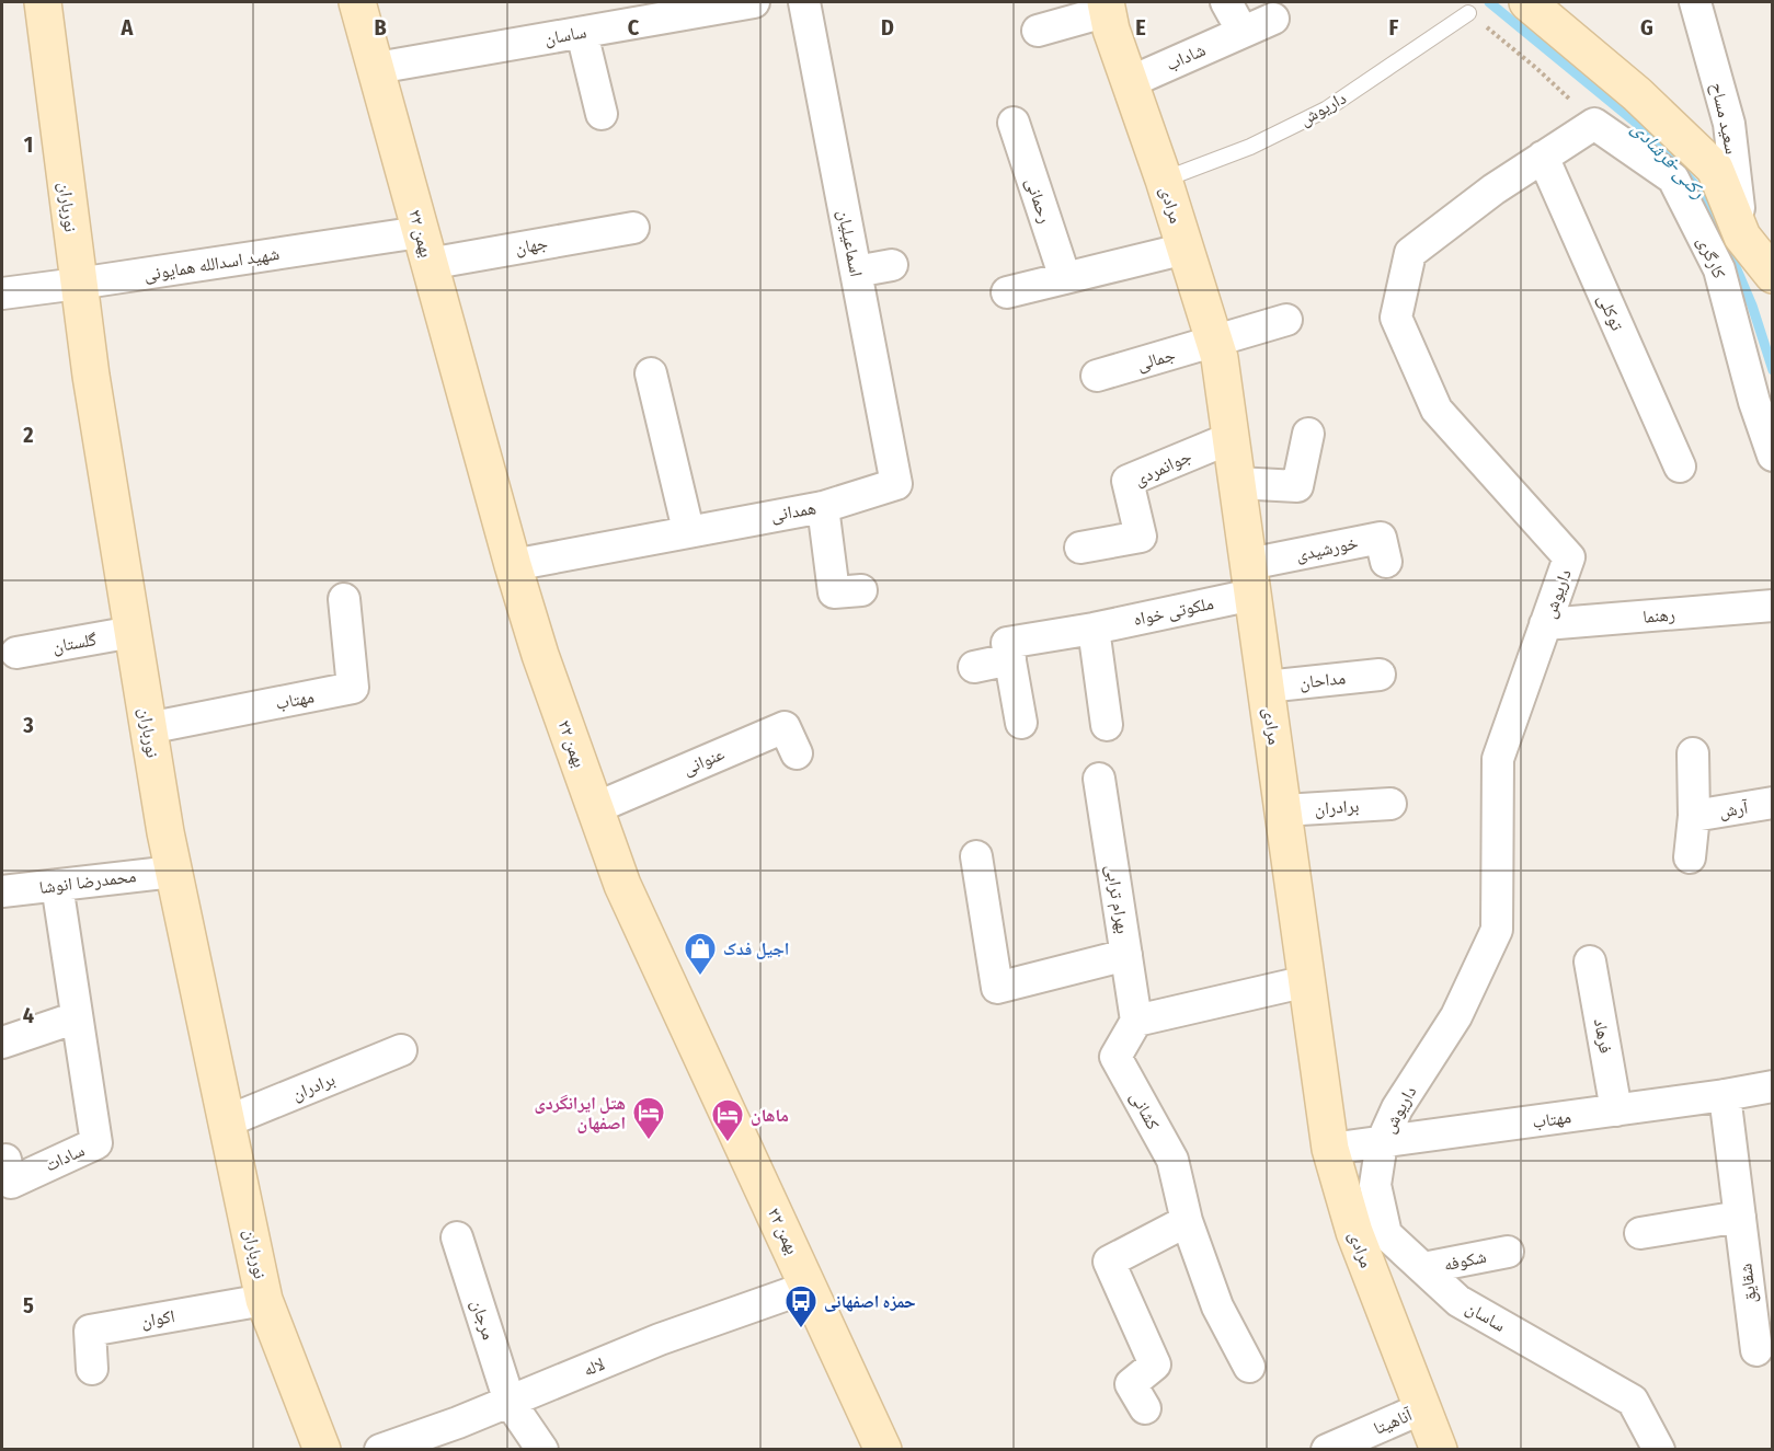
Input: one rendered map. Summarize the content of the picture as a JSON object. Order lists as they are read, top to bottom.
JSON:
{
  "streets": {
    "street": [
      "ساسان",
      "شاداب",
      "داریوش",
      "سعید مساح",
      "رحمانی",
      "مرادی",
      "نورباران",
      "۲۲ بهمن",
      "اسماعیلیان",
      "جهان",
      "کارگری",
      "شهید اسدالله همایونی",
      "توکلی",
      "جمالی",
      "جوانمردی",
      "همدانی",
      "خورشیدی",
      "ملکوتی خواه",
      "رهنما",
      "گلستان",
      "مداحان",
      "مهتاب",
      "عنوانی",
      "برادران",
      "آرش",
      "محمدرضا انوشا",
      "بهرام ترابی",
      "فرهاد",
      "کشانی",
      "سادات",
      "شکوفه",
      "شقایق",
      "اکوان",
      "مرجان",
      "لاله",
      "آناهیتا"
    ]
  },
  "crossings": [
    ["ساسان", "داریوش"],
    ["ساسان", "۲۲ بهمن"],
    ["ساسان", "مهتاب"],
    ["ساسان", "شکوفه"],
    ["شاداب", "مرادی"],
    ["داریوش", "مرادی"],
    ["داریوش", "کارگری"],
    ["داریوش", "توکلی"],
    ["داریوش", "رهنما"],
    ["داریوش", "مهتاب"],
    ["سعید مساح", "کارگری"],
    ["مرادی", "جمالی"],
    ["مرادی", "جوانمردی"],
    ["مرادی", "خورشیدی"],
    ["مرادی", "ملکوتی خواه"],
    ["مرادی", "مداحان"],
    ["مرادی", "مهتاب"],
    ["مرادی", "برادران"],
    ["مرادی", "آناهیتا"],
    ["نورباران", "شهید اسدالله همایونی"],
    ["نورباران", "گلستان"],
    ["نورباران", "مهتاب"],
    ["نورباران", "برادران"],
    ["نورباران", "محمدرضا انوشا"],
    ["نورباران", "اکوان"],
    ["۲۲ بهمن", "جهان"],
    ["۲۲ بهمن", "شهید اسدالله همایونی"],
    ["۲۲ بهمن", "همدانی"],
    ["۲۲ بهمن", "عنوانی"],
    ["۲۲ بهمن", "لاله"],
    ["اسماعیلیان", "همدانی"],
    ["جهان", "شهید اسدالله همایونی"],
    ["خورشیدی", "ملکوتی خواه"],
    ["مهتاب", "فرهاد"],
    ["مهتاب", "شقایق"],
    ["محمدرضا انوشا", "سادات"],
    ["بهرام ترابی", "کشانی"],
    ["مرجان", "لاله"]
  ],
  "water": ["رکنی-فرشادی"],
  "places": {
    "shop": ["اجیل فدک"],
    "hotel": ["هتل ایرانگردی اصفهان", "ماهان"],
    "bus stop": ["حمزه اصفهانی"]
  },
  "grid": {
    "columns": [
      "A",
      "B",
      "C",
      "D",
      "E",
      "F",
      "G"
    ],
    "rows": [
      "1",
      "2",
      "3",
      "4",
      "5"
    ]
  }
}
